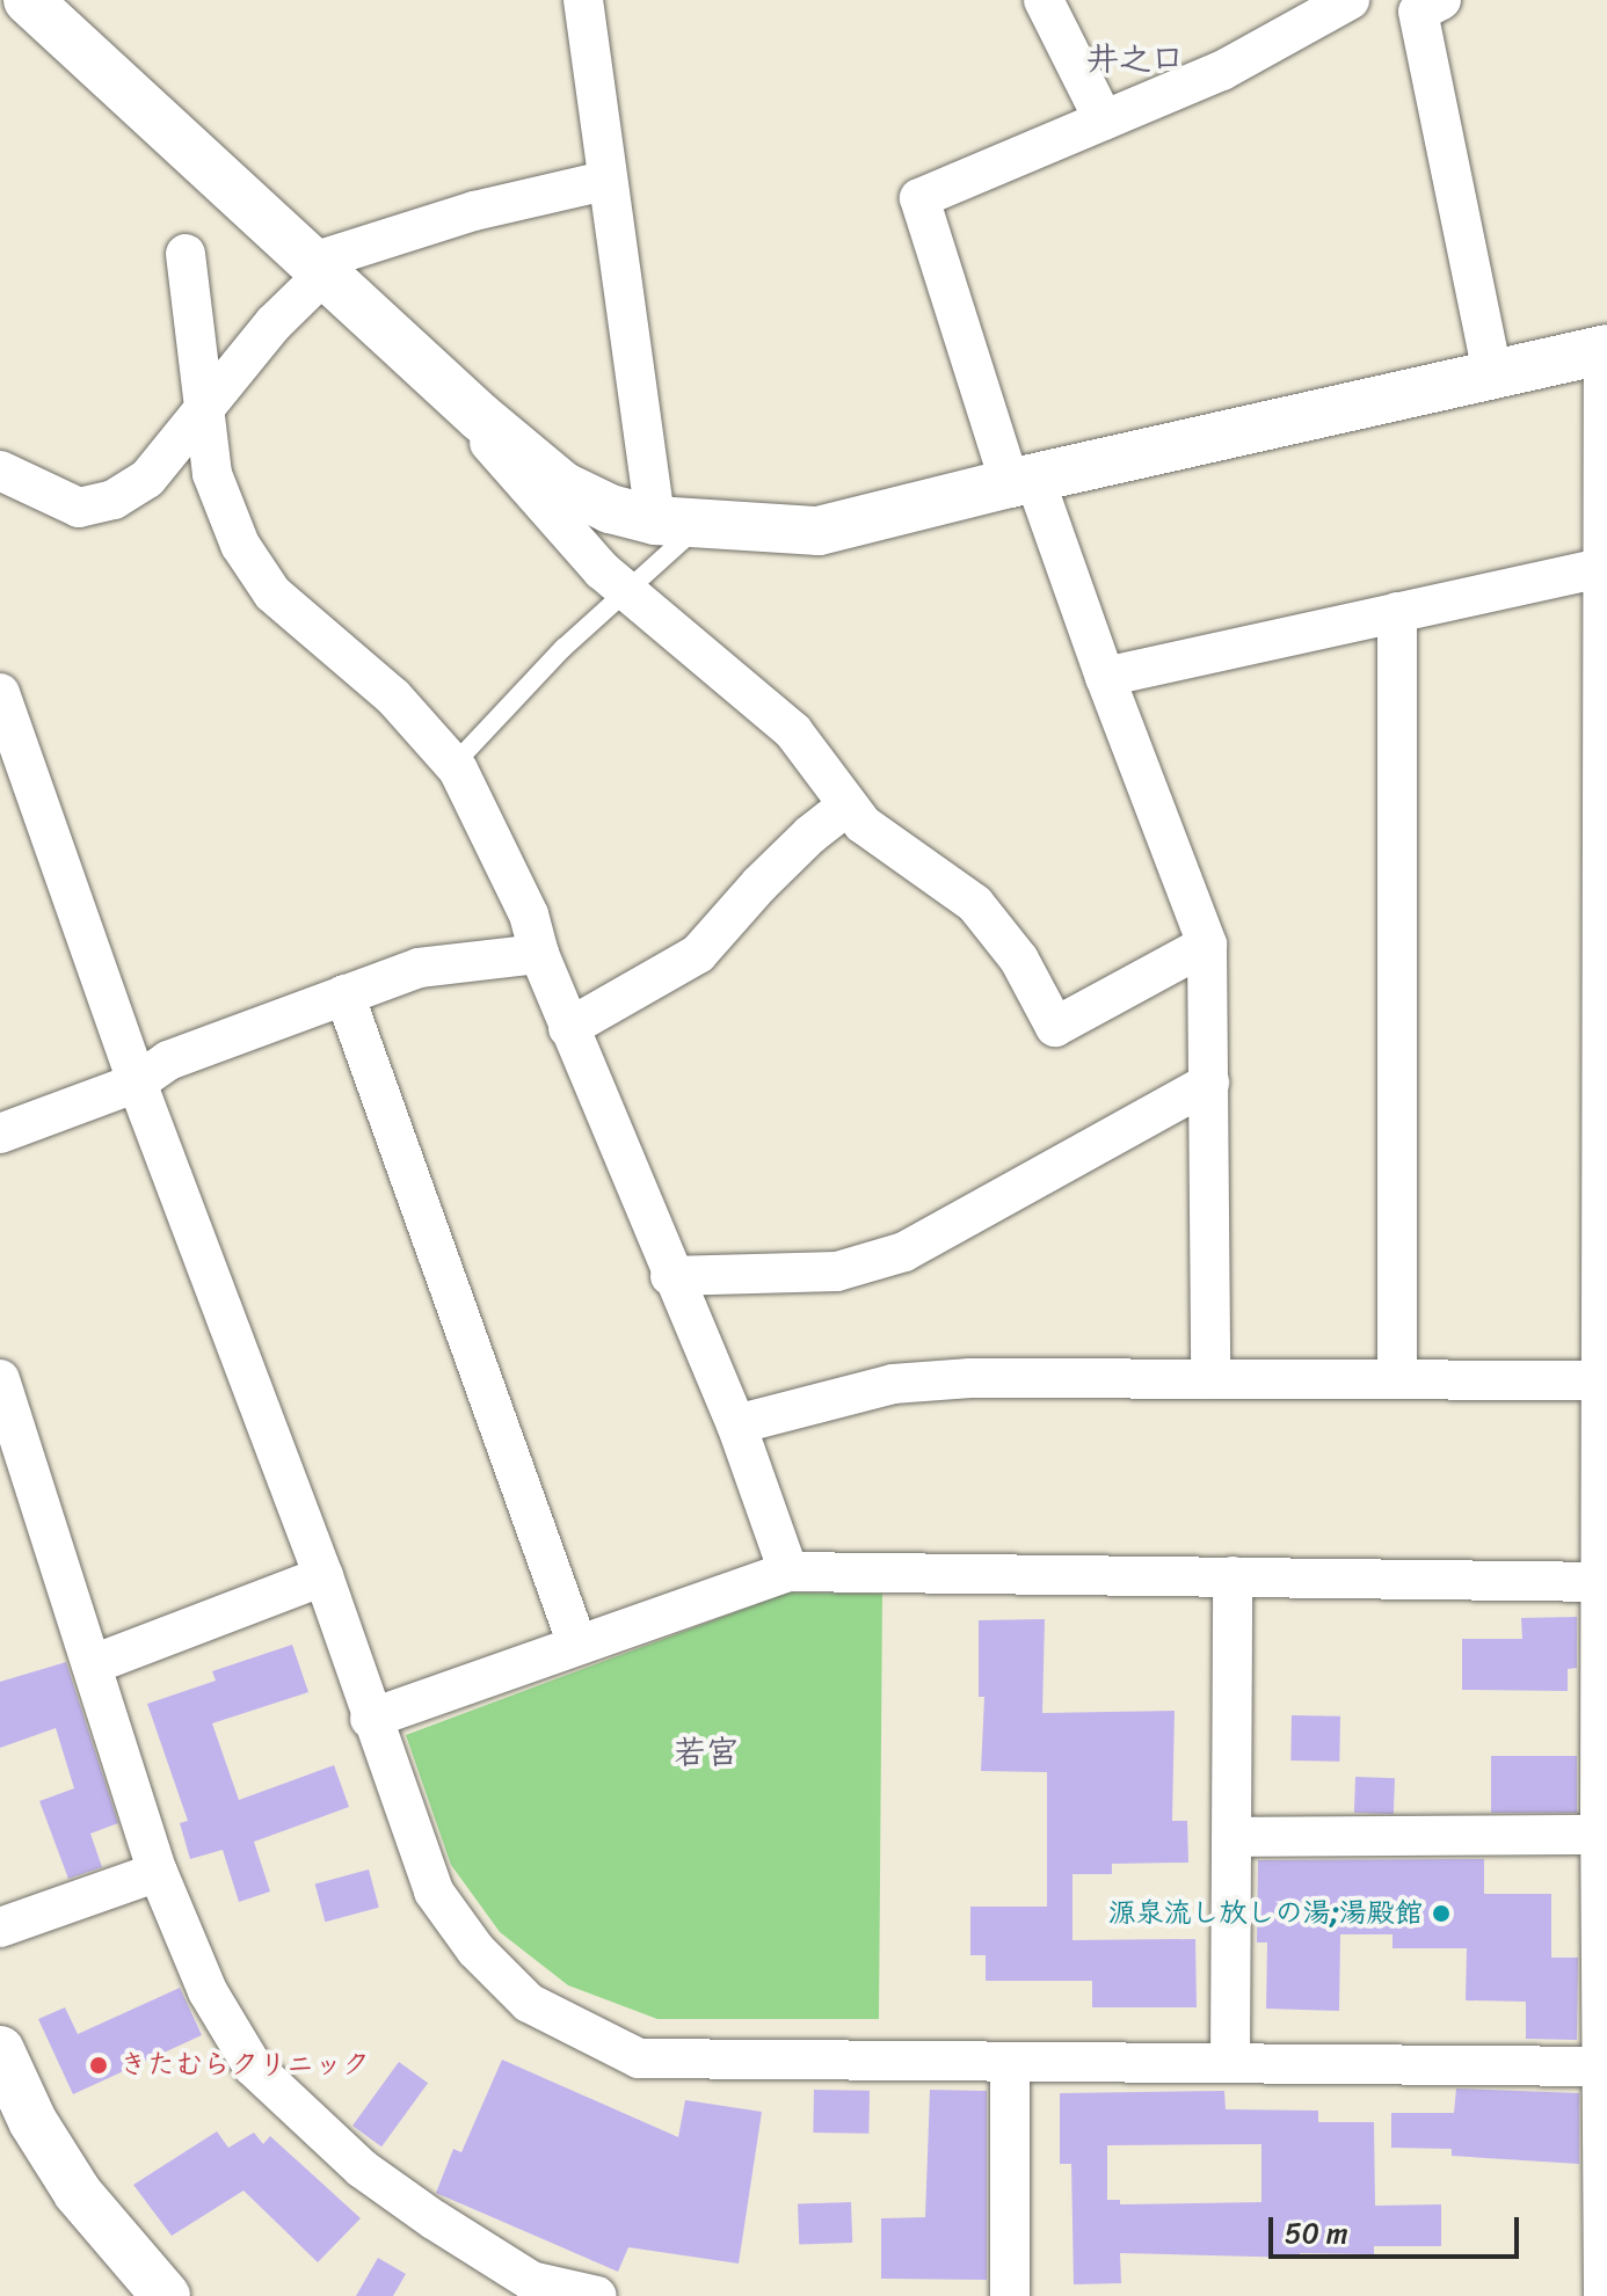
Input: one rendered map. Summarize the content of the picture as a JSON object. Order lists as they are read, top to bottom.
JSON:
{
  "districts": ["井之口", "若宮"],
  "places": ["源泉流し放しの湯;湯殿館", "きたむらクリニック"],
  "scale_bar": "50 m"
}
